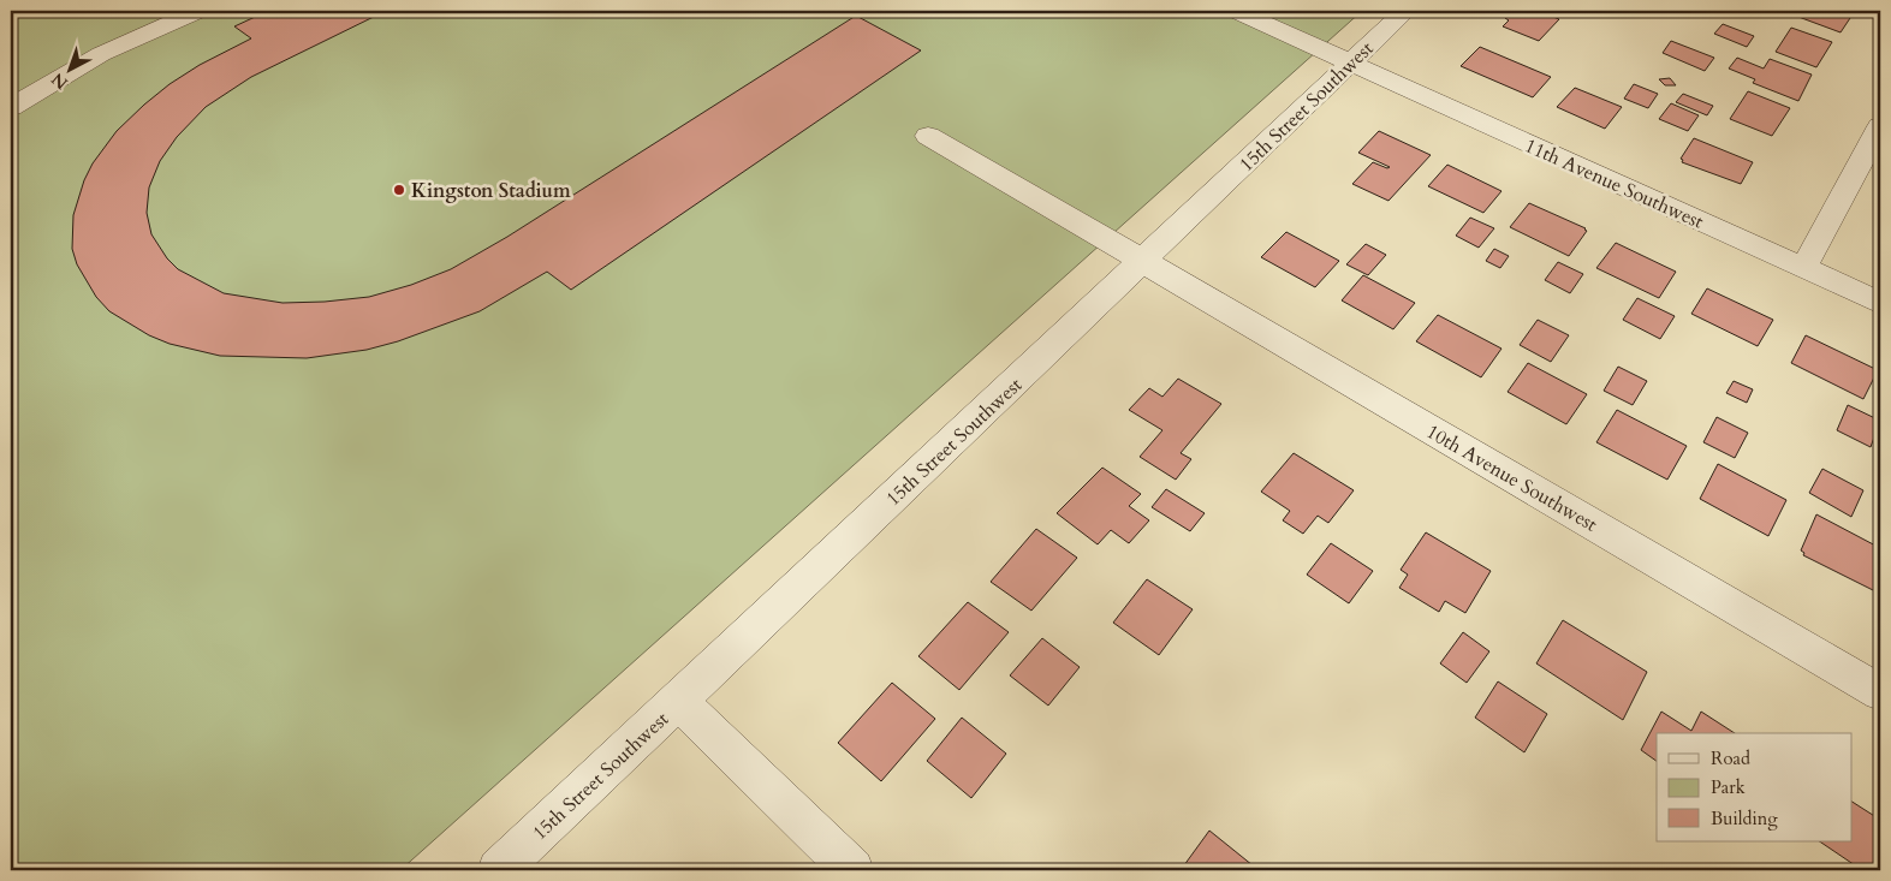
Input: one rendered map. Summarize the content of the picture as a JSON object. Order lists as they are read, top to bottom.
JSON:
{
  "streets": {
    "street": ["15th Street Southwest", "11th Avenue Southwest", "10th Avenue Southwest"]
  },
  "crossings": [
    ["15th Street Southwest", "11th Avenue Southwest"],
    ["15th Street Southwest", "10th Avenue Southwest"]
  ],
  "places": ["Kingston Stadium"],
  "legend": ["Road", "Park", "Building"],
  "north": "bottom left"
}
